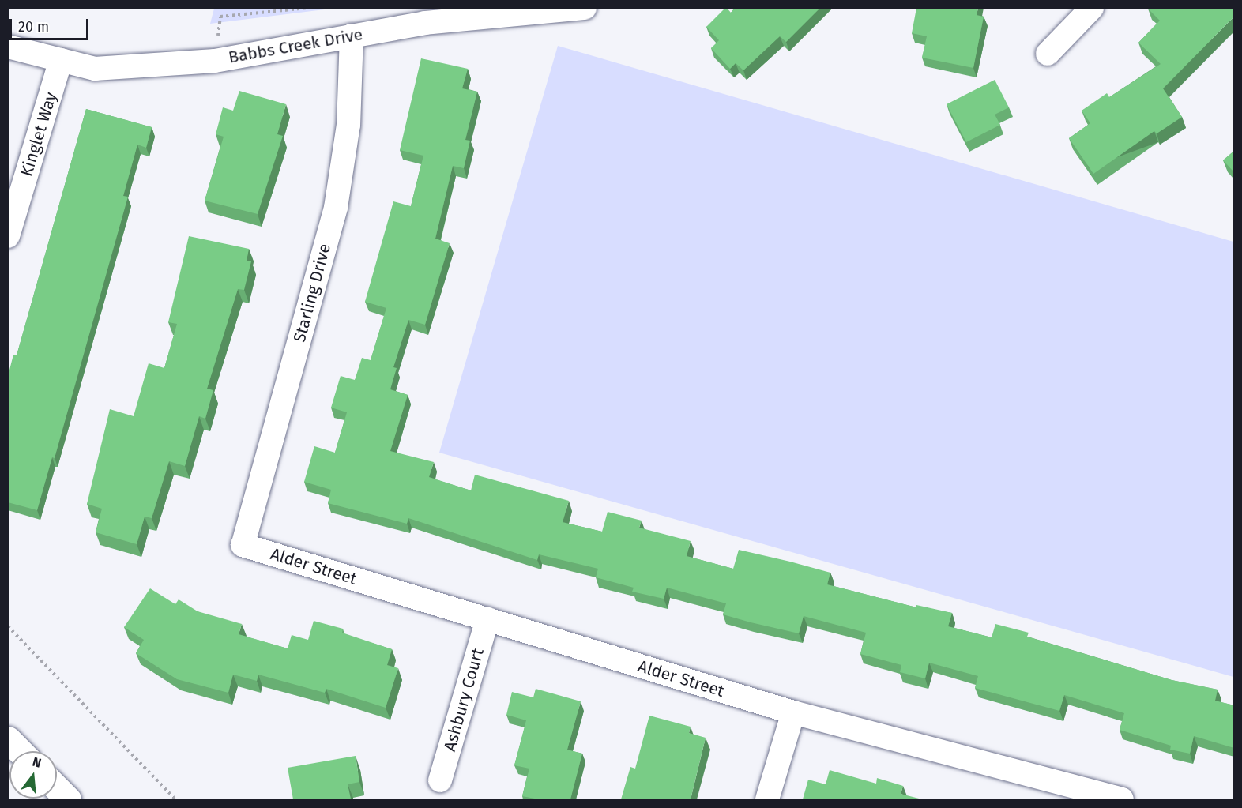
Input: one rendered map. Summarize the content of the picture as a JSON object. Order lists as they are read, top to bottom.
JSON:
{
  "streets": {
    "street": [
      "Babbs Creek Drive",
      "Kinglet Way",
      "Starling Drive",
      "Alder Street",
      "Ashbury Court"
    ]
  },
  "crossings": [
    ["Babbs Creek Drive", "Kinglet Way"],
    ["Babbs Creek Drive", "Starling Drive"],
    ["Starling Drive", "Alder Street"],
    ["Alder Street", "Ashbury Court"]
  ],
  "scale_bar": "20 m",
  "north": "top"
}
